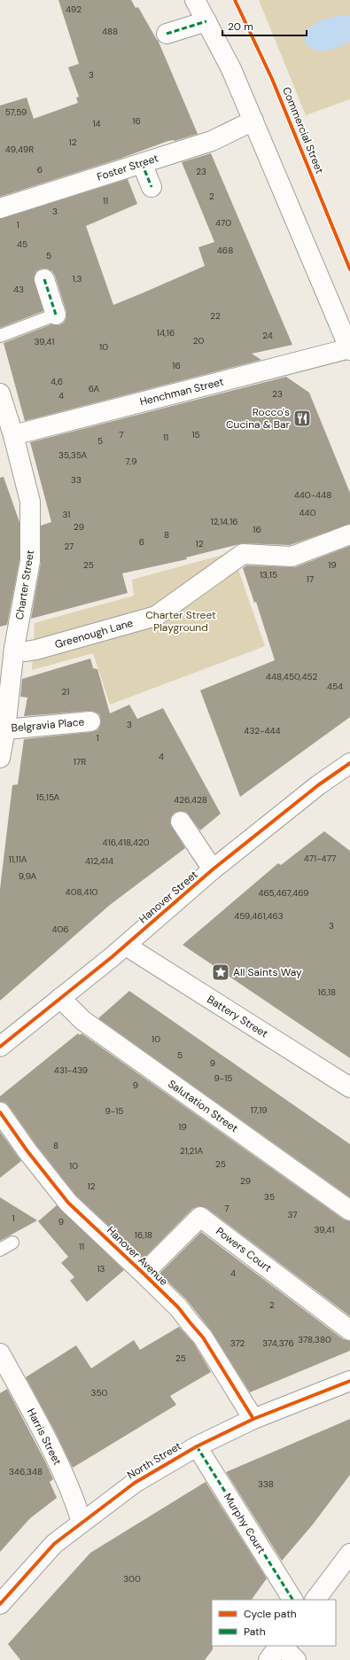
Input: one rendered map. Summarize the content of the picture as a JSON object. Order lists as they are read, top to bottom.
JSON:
{
  "streets": {
    "street": [
      "Foster Street",
      "Henchman Street",
      "Charter Street",
      "Greenough Lane",
      "Belgravia Place",
      "Hanover Street",
      "Battery Street",
      "Salutation Street",
      "Powers Court",
      "Hanover Avenue",
      "Harris Street",
      "North Street",
      "Murphy Court"
    ],
    "cycle path": ["Commercial Street"]
  },
  "crossings": [
    ["Henchman Street", "Charter Street"],
    ["Charter Street", "Greenough Lane"],
    ["Charter Street", "Belgravia Place"],
    ["Hanover Street", "Battery Street"],
    ["Hanover Street", "Salutation Street"],
    ["Powers Court", "Hanover Avenue"],
    ["Hanover Avenue", "North Street"],
    ["Harris Street", "North Street"],
    ["North Street", "Murphy Court"]
  ],
  "parks": ["Charter Street Playground"],
  "places": {
    "restaurant": ["Rocco's Cucina & Bar"],
    "place": ["All Saints Way"]
  },
  "house_numbers": [
    "492",
    "488",
    "3",
    "57,59",
    "16",
    "14",
    "12",
    "49,49R",
    "6",
    "23",
    "2",
    "11",
    "3",
    "470",
    "1",
    "45",
    "468",
    "5",
    "1,3",
    "43",
    "22",
    "14,16",
    "24",
    "20",
    "39,41",
    "10",
    "16",
    "4,6",
    "6A",
    "23",
    "4",
    "7",
    "15",
    "11",
    "5",
    "35,35A",
    "7,9",
    "33",
    "440-448",
    "440",
    "31",
    "12,14,16",
    "29",
    "16",
    "8",
    "6",
    "12",
    "27",
    "25",
    "19",
    "13,15",
    "17",
    "448,450,452",
    "454",
    "21",
    "3",
    "432-444",
    "1",
    "4",
    "17R",
    "15,15A",
    "426,428",
    "416,418,420",
    "471-477",
    "11,11A",
    "412,414",
    "9,9A",
    "408,410",
    "465,467,469",
    "459,461,463",
    "3",
    "406",
    "16,18",
    "10",
    "5",
    "9",
    "431-439",
    "9-15",
    "9",
    "17,19",
    "9-15",
    "19",
    "8",
    "21,21A",
    "25",
    "10",
    "29",
    "12",
    "35",
    "7",
    "37",
    "1",
    "9",
    "39,41",
    "16,18",
    "11",
    "13",
    "4",
    "2",
    "378,380",
    "372",
    "374,376",
    "25",
    "350",
    "346,348",
    "338",
    "300"
  ],
  "legend": ["Cycle path", "Path"],
  "scale_bar": "20 m"
}
